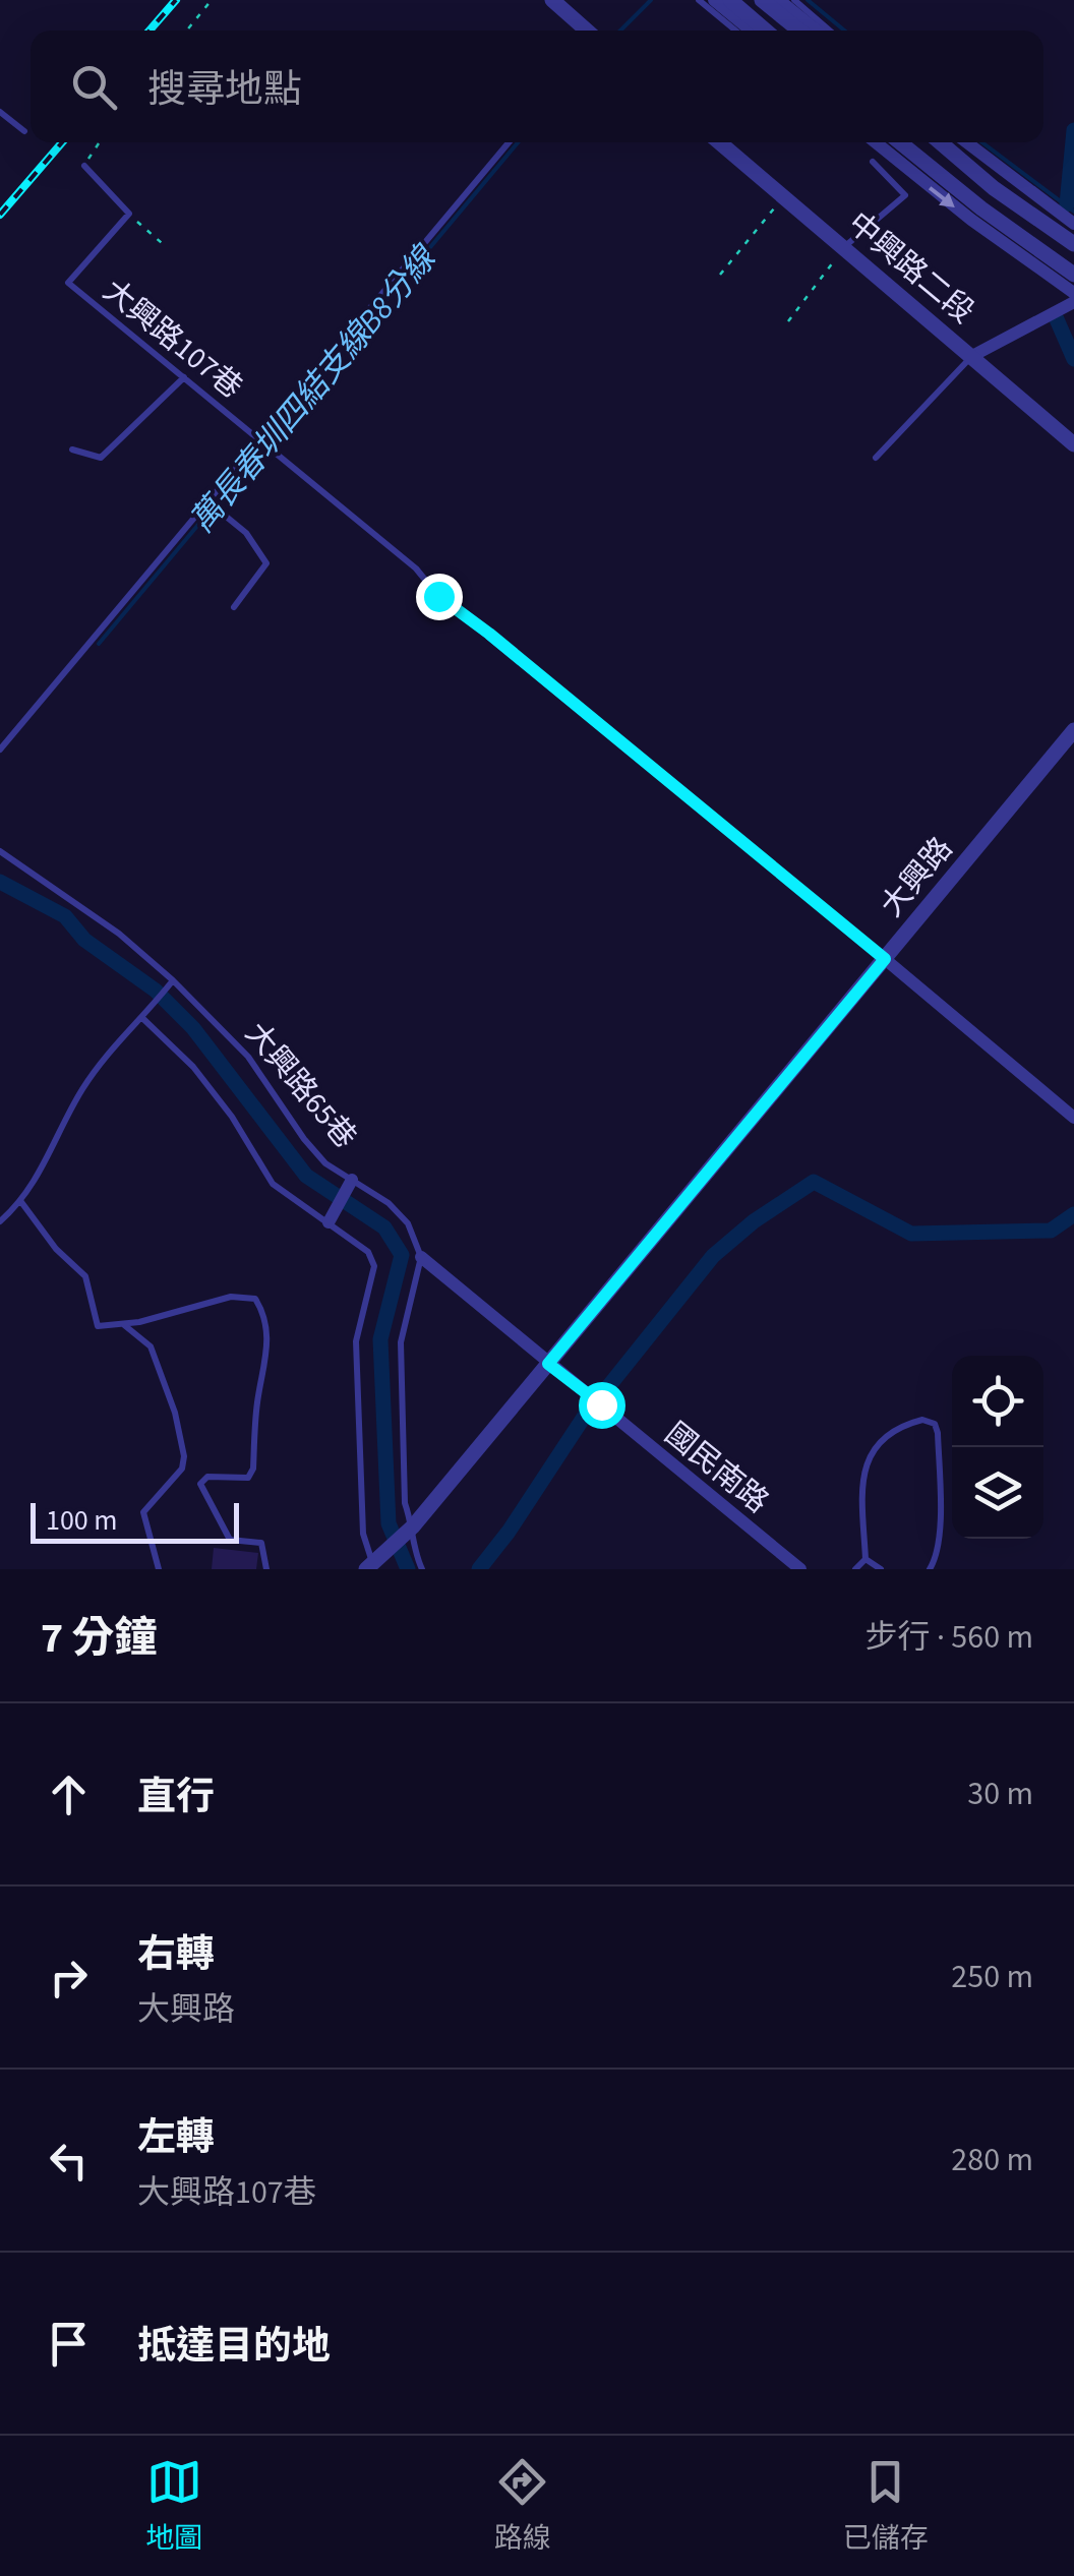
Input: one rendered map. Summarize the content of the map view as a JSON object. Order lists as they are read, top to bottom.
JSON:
{
  "streets": {
    "street": [
      "中興路二段",
      "大興路",
      "大興路65巷",
      "國民南路"
    ],
    "lane": ["大興路107巷"]
  },
  "crossings": [
    ["大興路107巷", "大興路"],
    ["大興路", "大興路65巷"],
    ["大興路", "國民南路"],
    ["大興路65巷", "國民南路"]
  ],
  "water": ["萬長春圳四結支線B8分線"],
  "scale_bar": "100 m",
  "page": {
    "search": "搜尋地點",
    "scale": "100 m",
    "heading": ["7 分鐘", "步行 · 560 m"],
    "list": [
      ["直行", "30 m"],
      ["右轉", "大興路", "250 m"],
      ["左轉", "大興路107巷", "280 m"],
      "抵達目的地"
    ],
    "nav": ["地圖", "路線", "已儲存"]
  }
}
